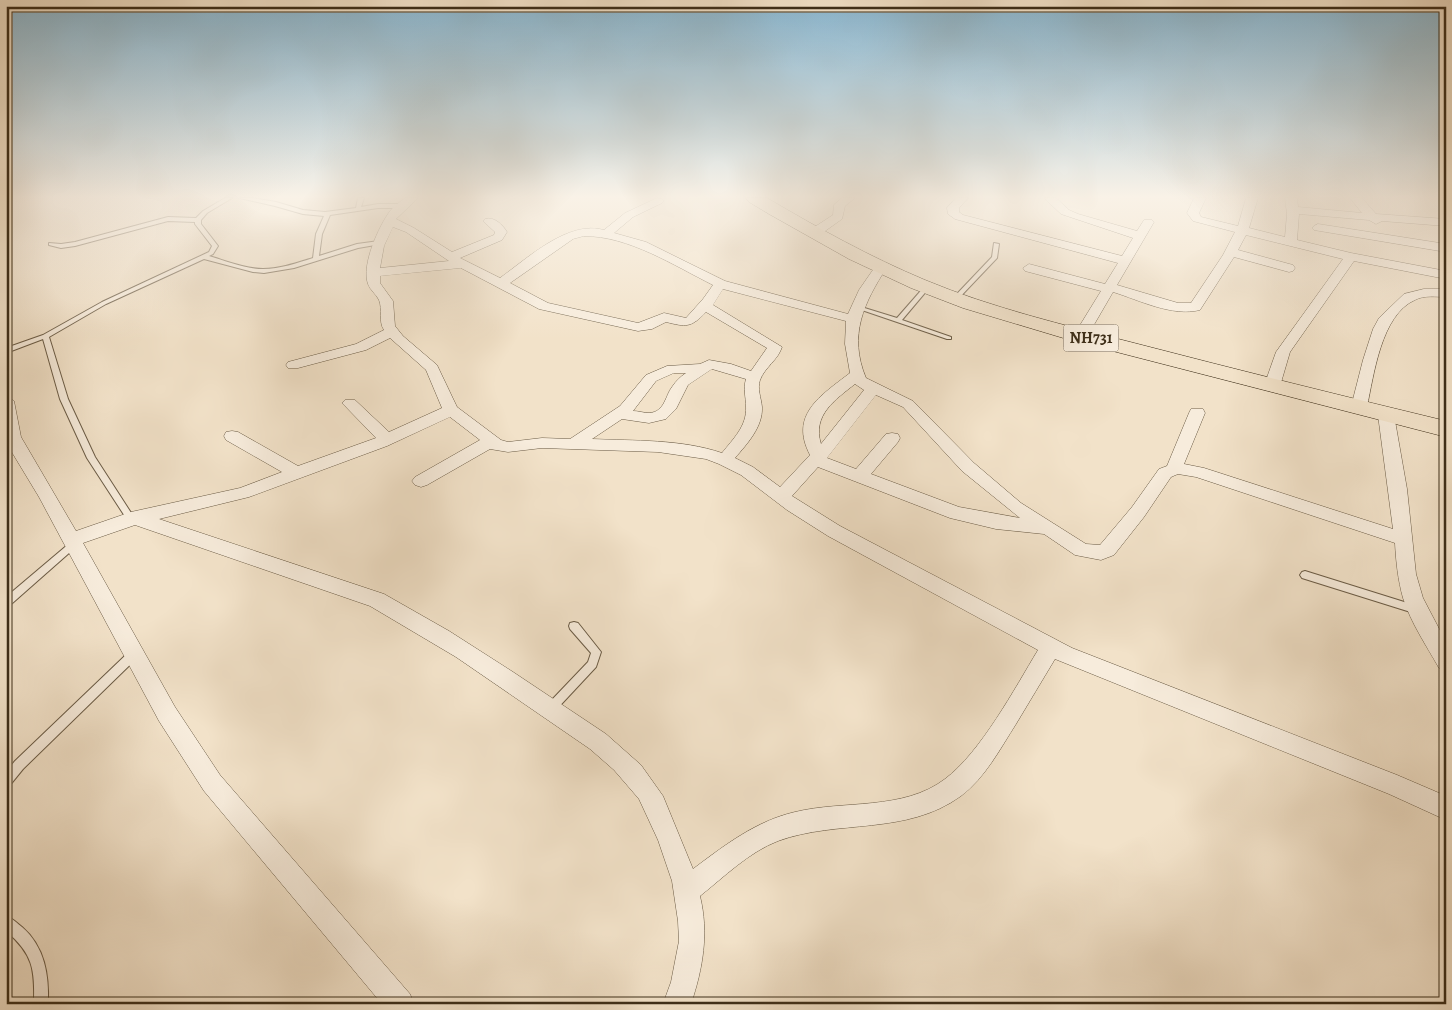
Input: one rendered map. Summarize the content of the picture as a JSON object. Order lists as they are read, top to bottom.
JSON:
{
  "streets": {
    "highway": ["NH731"]
  }
}
